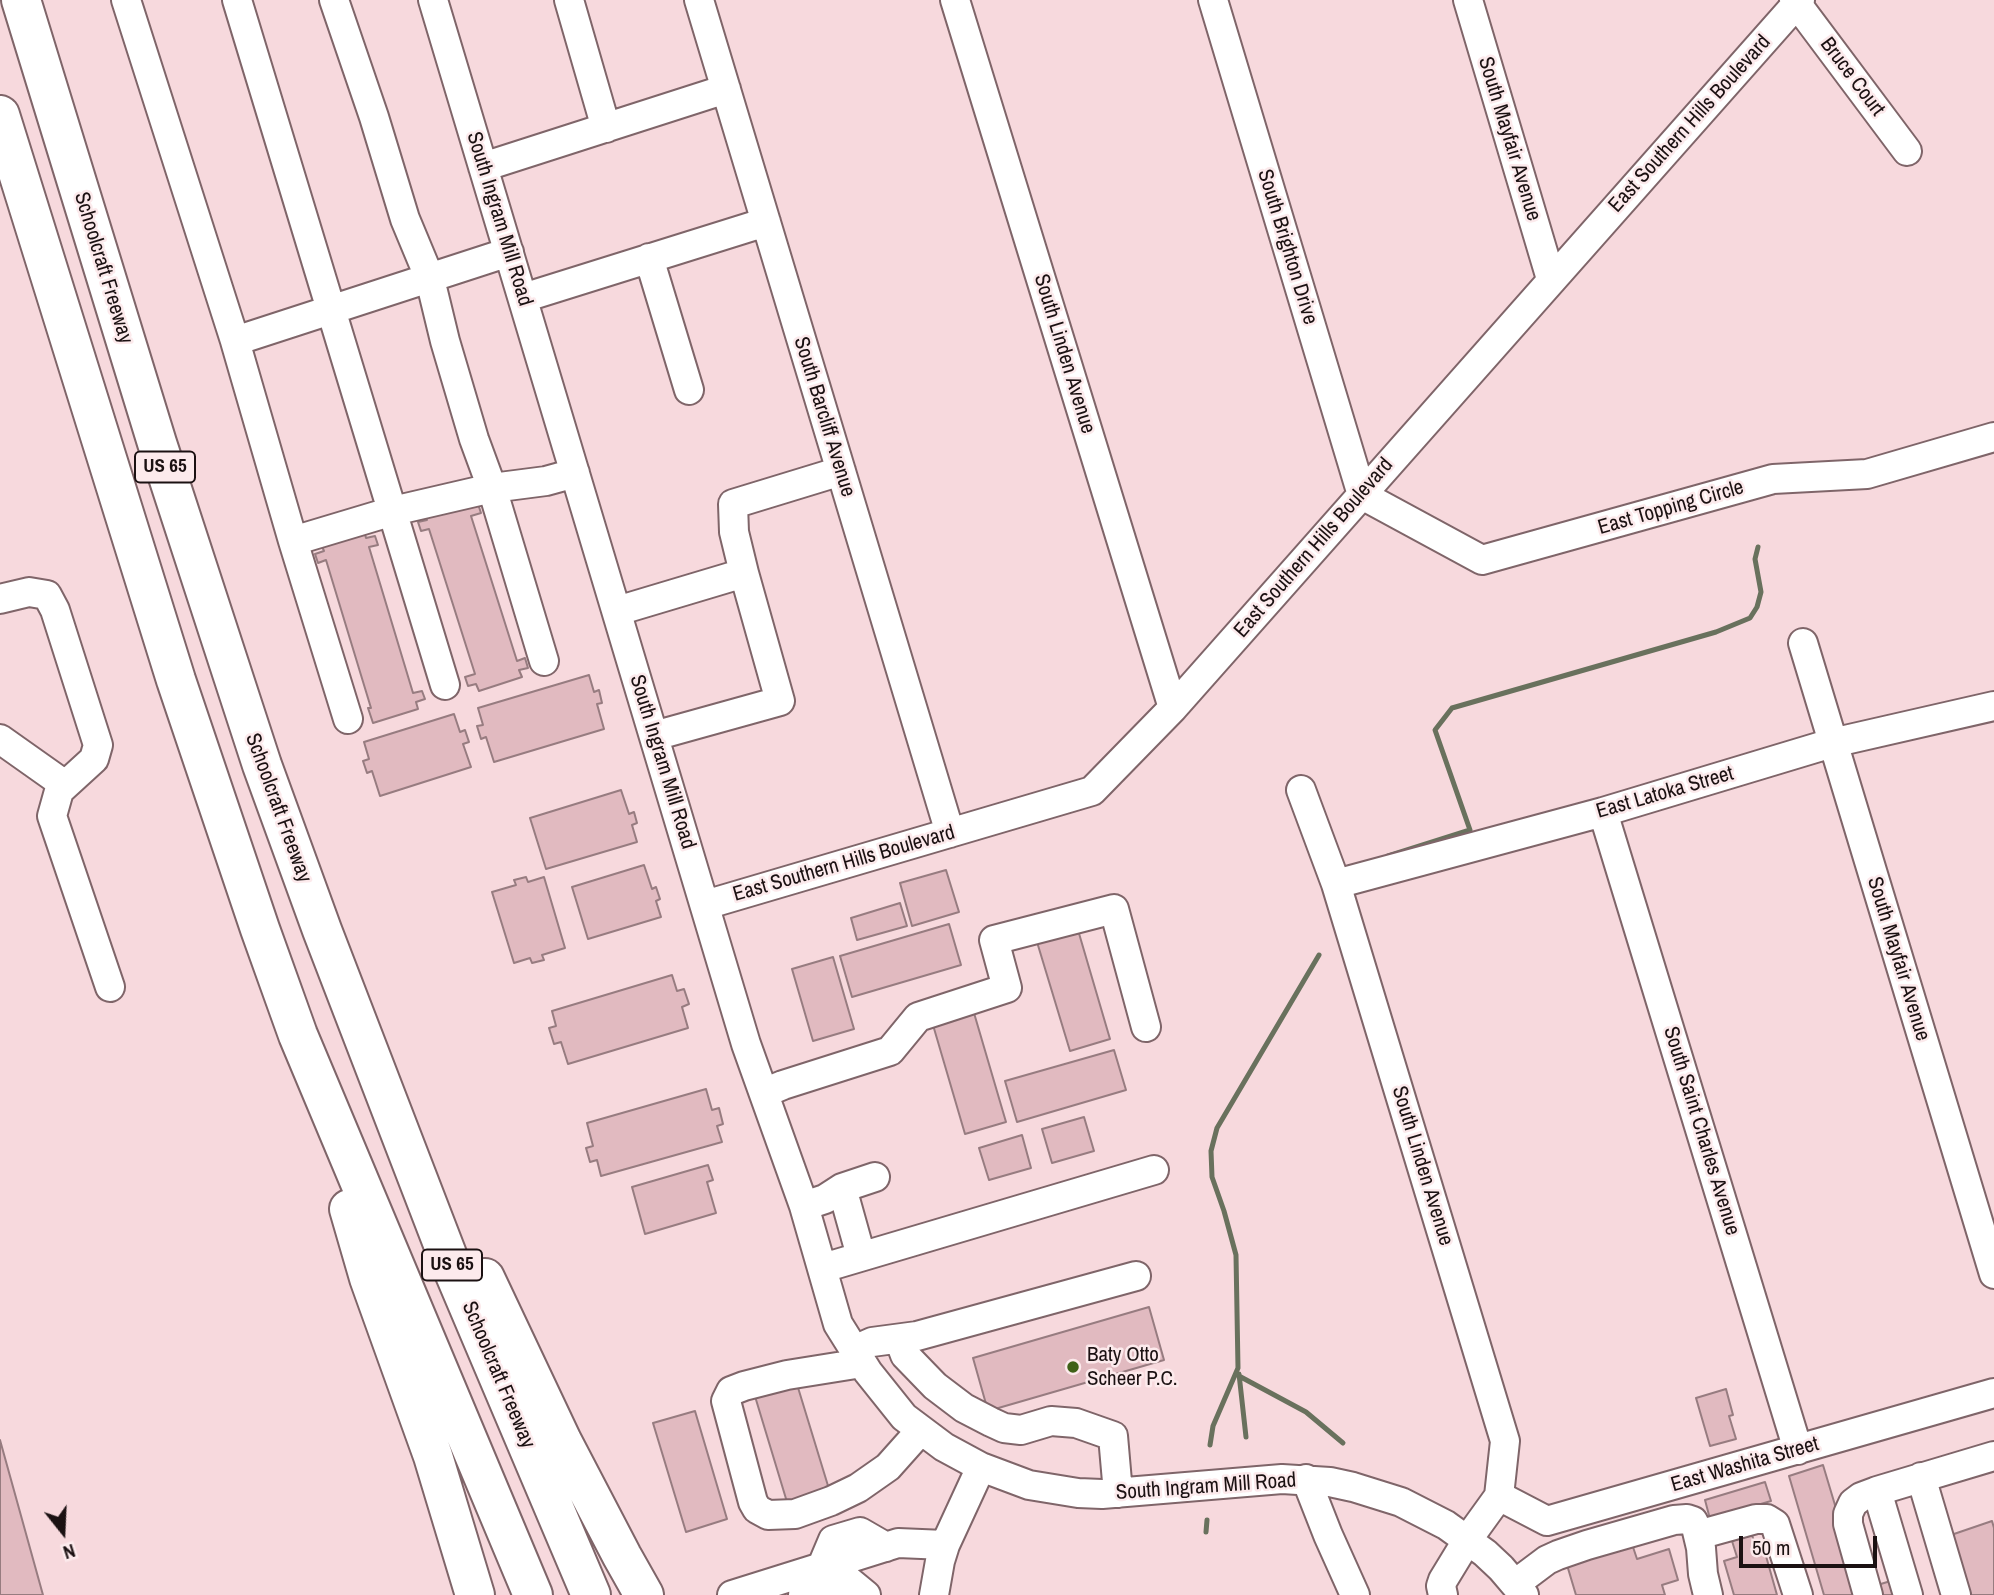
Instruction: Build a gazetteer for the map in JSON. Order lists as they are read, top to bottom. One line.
{"streets":{"highway":["Schoolcraft Freeway","US 65"],"street":["Bruce Court","East Southern Hills Boulevard","South Mayfair Avenue","South Ingram Mill Road","South Brighton Drive","South Linden Avenue","South Barcliff Avenue","East Topping Circle","East Latoka Street","South Saint Charles Avenue","East Washita Street"]},"crossings":[["Bruce Court","East Southern Hills Boulevard"],["East Southern Hills Boulevard","South Mayfair Avenue"],["East Southern Hills Boulevard","South Ingram Mill Road"],["East Southern Hills Boulevard","South Brighton Drive"],["East Southern Hills Boulevard","South Linden Avenue"],["East Southern Hills Boulevard","South Barcliff Avenue"],["East Southern Hills Boulevard","East Topping Circle"],["South Mayfair Avenue","East Latoka Street"],["South Ingram Mill Road","South Linden Avenue"],["South Brighton Drive","East Topping Circle"],["South Linden Avenue","East Latoka Street"],["South Linden Avenue","East Washita Street"],["East Latoka Street","South Saint Charles Avenue"],["South Saint Charles Avenue","East Washita Street"]],"places":["Baty Otto Scheer P.C."],"scale_bar":"50 m","north":"bottom"}
